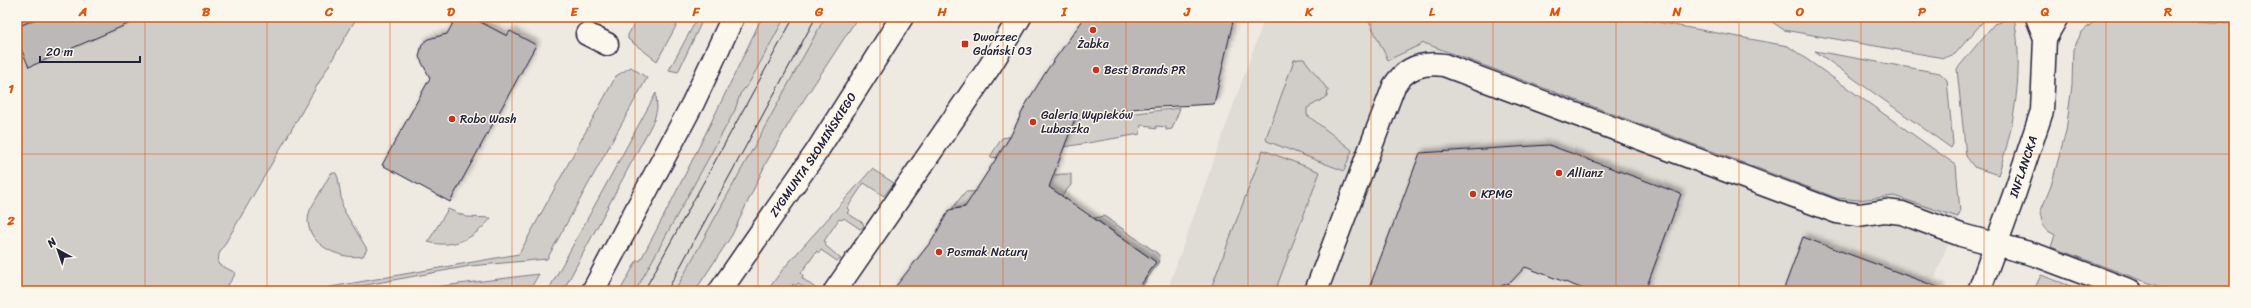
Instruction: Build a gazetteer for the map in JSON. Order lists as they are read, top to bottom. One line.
{"streets":{"main road":["ZYGMUNTA SŁOMIŃSKIEGO","INFLANCKA"]},"places":{"other":["Żabka","Best Brands PR","Robo Wash","Galeria Wypieków Lubaszka","Allianz","KPMG","Posmak Natury"],"transit":["Dworzec Gdański 03"]},"scale_bar":"20 m","north":"top left","grid":{"columns":["A","B","C","D","E","F","G","H","I","J","K","L","M","N","O","P","Q","R"],"rows":["1","2"]}}
